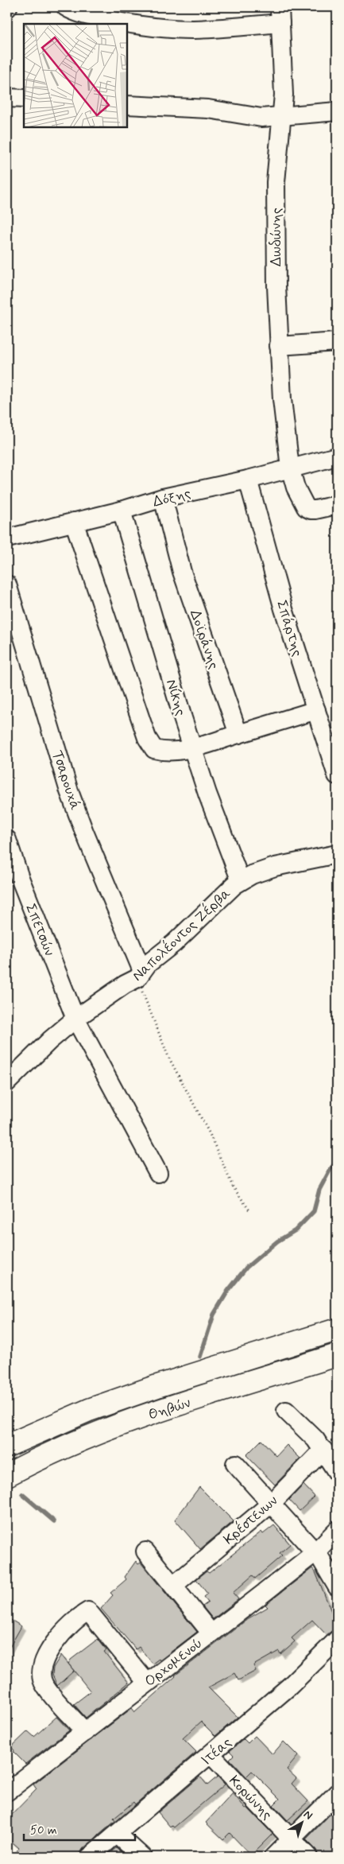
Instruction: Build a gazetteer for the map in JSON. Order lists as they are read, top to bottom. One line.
{"streets":{"main road":["Θηβών"],"street":["Δωδώνης","Δόξης","Σπάρτης","Δοϊράνης","Νίκης","Τσαρουχά","Σπετσών","Ναπολέοντος Ζέρβα","Κρέστενων","Ορχομενού","Ιτέας","Κορώνης"]},"crossings":[["Δωδώνης","Δόξης"],["Δόξης","Σπάρτης"],["Δόξης","Δοϊράνης"],["Δόξης","Νίκης"],["Νίκης","Ναπολέοντος Ζέρβα"],["Τσαρουχά","Ναπολέοντος Ζέρβα"],["Σπετσών","Ναπολέοντος Ζέρβα"],["Ιτέας","Κορώνης"]],"scale_bar":"50 m","north":"top right"}
